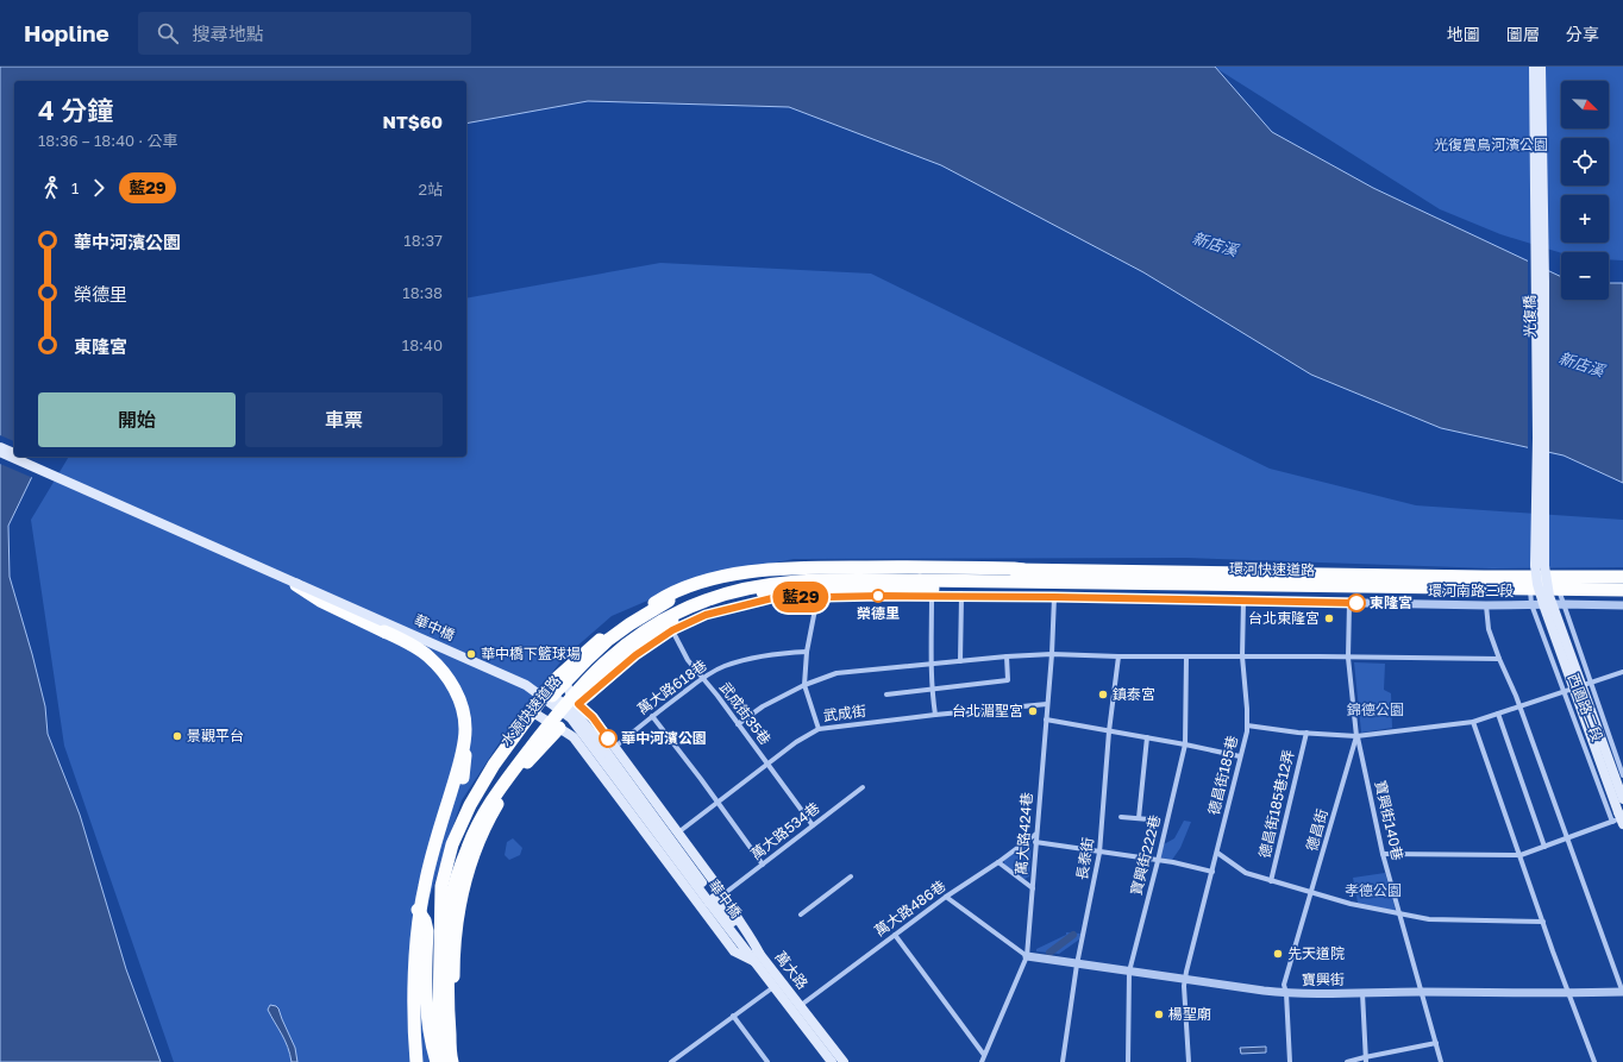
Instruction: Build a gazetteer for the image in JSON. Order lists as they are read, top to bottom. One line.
{"streets":{"highway":["環河快速道路","水源快速道路"],"main road":["光復橋","華中橋","萬大路"],"street":["環河南路三段","萬大路618巷","西園路二段","武成街35巷","武成街","德昌街185巷","德昌街185巷12弄","寶興街140巷","德昌街","萬大路534巷","萬大路424巷","寶興街222巷","長泰街","萬大路486巷","寶興街"]},"crossings":[["環河快速道路","西園路二段"],["環河快速道路","水源快速道路"],["環河南路三段","西園路二段"],["環河南路三段","武成街35巷"],["環河南路三段","德昌街185巷"],["環河南路三段","德昌街"],["環河南路三段","萬大路424巷"],["華中橋","萬大路"],["萬大路618巷","武成街35巷"],["武成街35巷","武成街"],["武成街35巷","萬大路534巷"],["武成街","萬大路424巷"],["德昌街185巷","寶興街"],["寶興街140巷","德昌街"],["寶興街140巷","寶興街"],["德昌街","寶興街"],["萬大路424巷","萬大路486巷"],["萬大路424巷","寶興街"],["寶興街222巷","寶興街"],["長泰街","寶興街"],["萬大路486巷","萬大路"]],"water":["新店溪"],"parks":["光復賞鳥河濱公園","錦德公園","孝德公園"],"places":["榮德里","東隆宮","台北東隆宮","華中橋下籃球場","鎮泰宮","台北湄聖宮","景觀平台","華中河濱公園","先天道院","楊聖廟"],"lines":["bus line 藍29"],"north":"bottom right","page":{"header":"Hopline","search":"搜尋地點","nav":["地圖","圖層","分享"],"on_map":"藍29","map_buttons":["+","−"],"heading":["4 分鐘","18:36 – 18:40 · 公車","NT$60"],"legs":["1","藍29","2站"],"list":[{"name":"華中河濱公園","value":"18:37"},{"name":"榮德里","value":"18:38"},{"name":"東隆宮","value":"18:40"}],"buttons":["開始","車票"]}}
